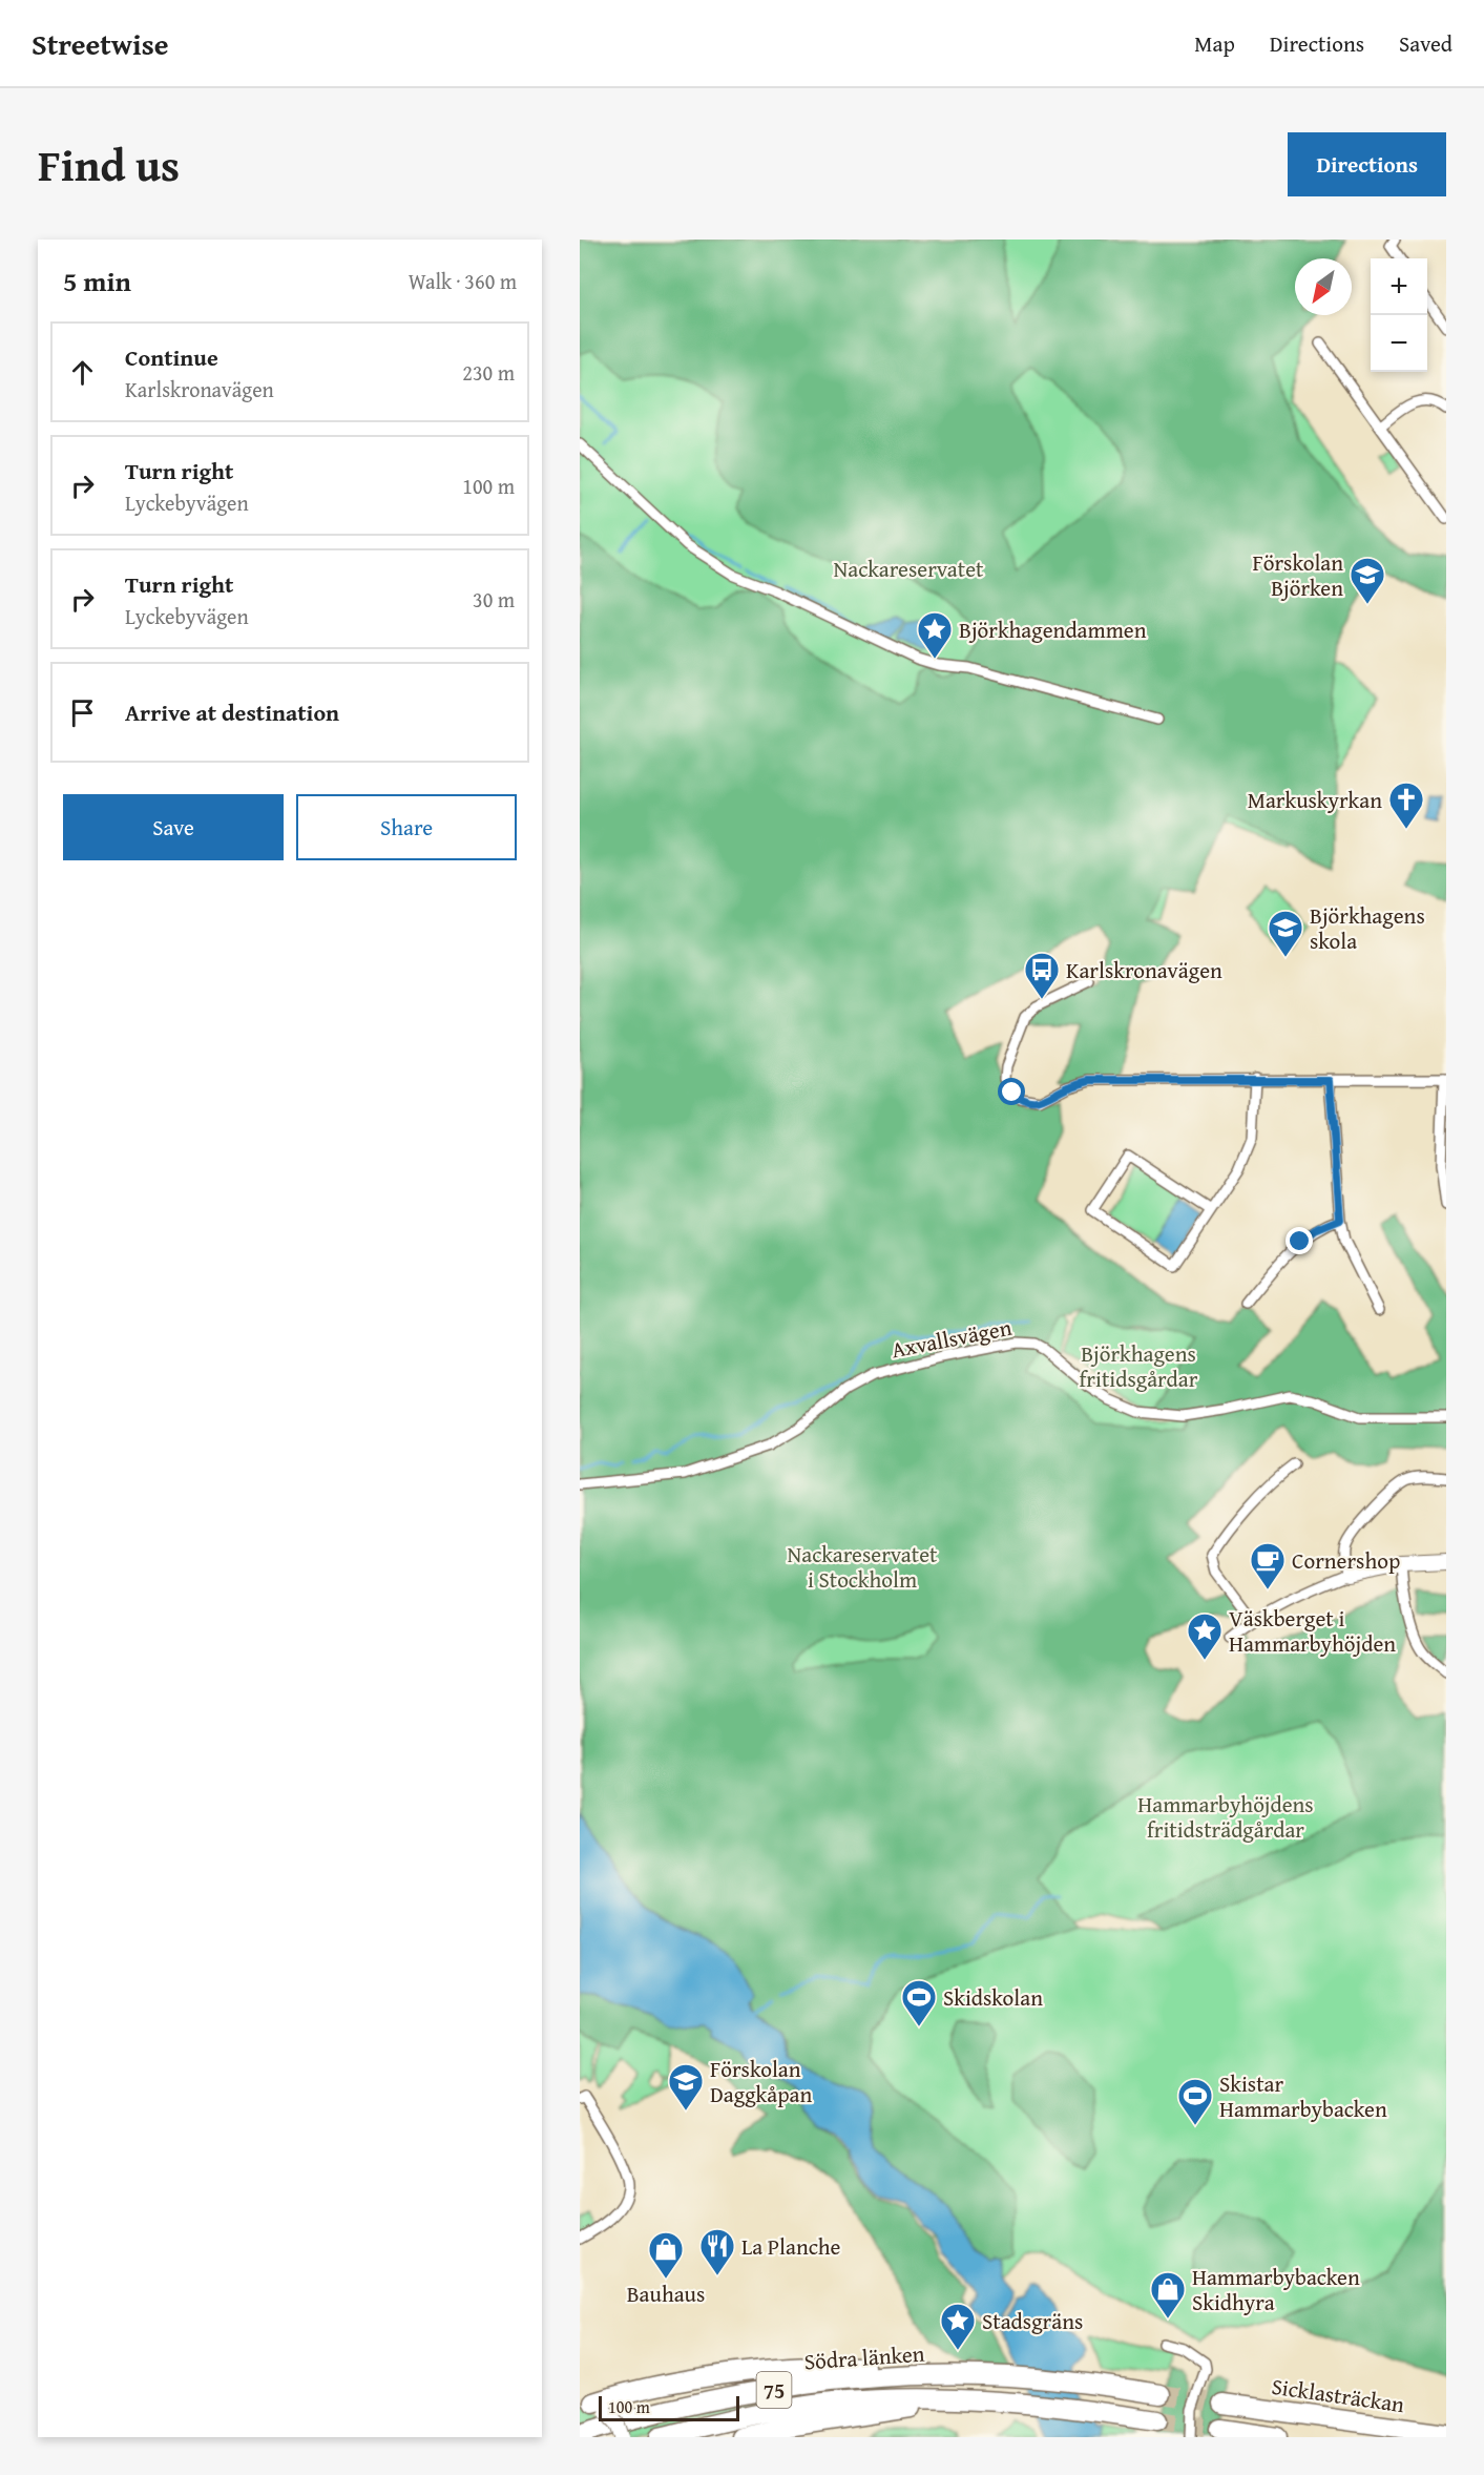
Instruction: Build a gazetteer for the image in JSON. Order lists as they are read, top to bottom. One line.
{"streets":{"highway":["Södra länken","75","Sicklasträckan"],"street":["Axvallsvägen"]},"crossings":[["Södra länken","75"]],"parks":["Nackareservatet","Björkhagens fritidsgårdar","Nackareservatet i Stockholm","Hammarbyhöjdens fritidsträdgårdar"],"places":{"school or university":["Förskolan Björken","Björkhagens skola","Förskolan Daggkåpan"],"place":["Björkhagendammen","Väskberget i Hammarbyhöjden","Stadsgräns"],"church":["Markuskyrkan"],"bus stop":["Karlskronavägen"],"cafe":["Cornershop"],"sports":["Skidskolan","Skistar Hammarbybacken"],"restaurant":["La Planche"],"shop":["Bauhaus","Hammarbybacken Skidhyra"]},"scale_bar":"100 m","north":"bottom left","page":{"header":"Streetwise","nav":["Map","Directions","Saved"],"title":"Find us","buttons":["Directions",["Save","Share"]],"heading":["5 min","Walk · 360 m"],"map_buttons":["+","−"],"list":[["Continue","Karlskronavägen","230 m"],["Turn right","Lyckebyvägen","100 m"],["Turn right","Lyckebyvägen","30 m"],"Arrive at destination"],"scale":"100 m"}}
